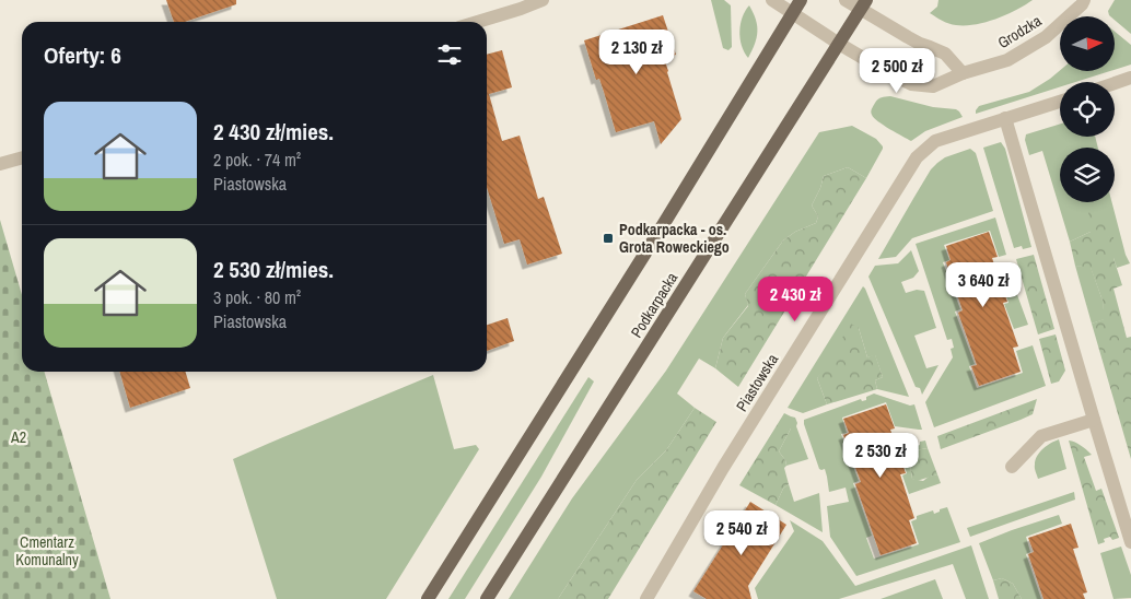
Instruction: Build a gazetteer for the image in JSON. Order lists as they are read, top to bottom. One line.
{"streets":{"main road":["Podkarpacka"],"street":["Grodzka","Piastowska"]},"crossings":[["Grodzka","Podkarpacka"]],"parks":["A2","Cmentarz Komunalny"],"places":{"transit":["Podkarpacka - os. Grota Roweckiego"]},"north":"right","page":{"heading":"Oferty: 6","price":["2 130 zł","2 500 zł","3 640 zł","2 430 zł","2 530 zł","2 540 zł"],"list":[{"name":"2 430 zł/mies.","note":"2 pok. · 74 m² · Piastowska"},{"name":"2 530 zł/mies.","note":"3 pok. · 80 m² · Piastowska"}]}}
